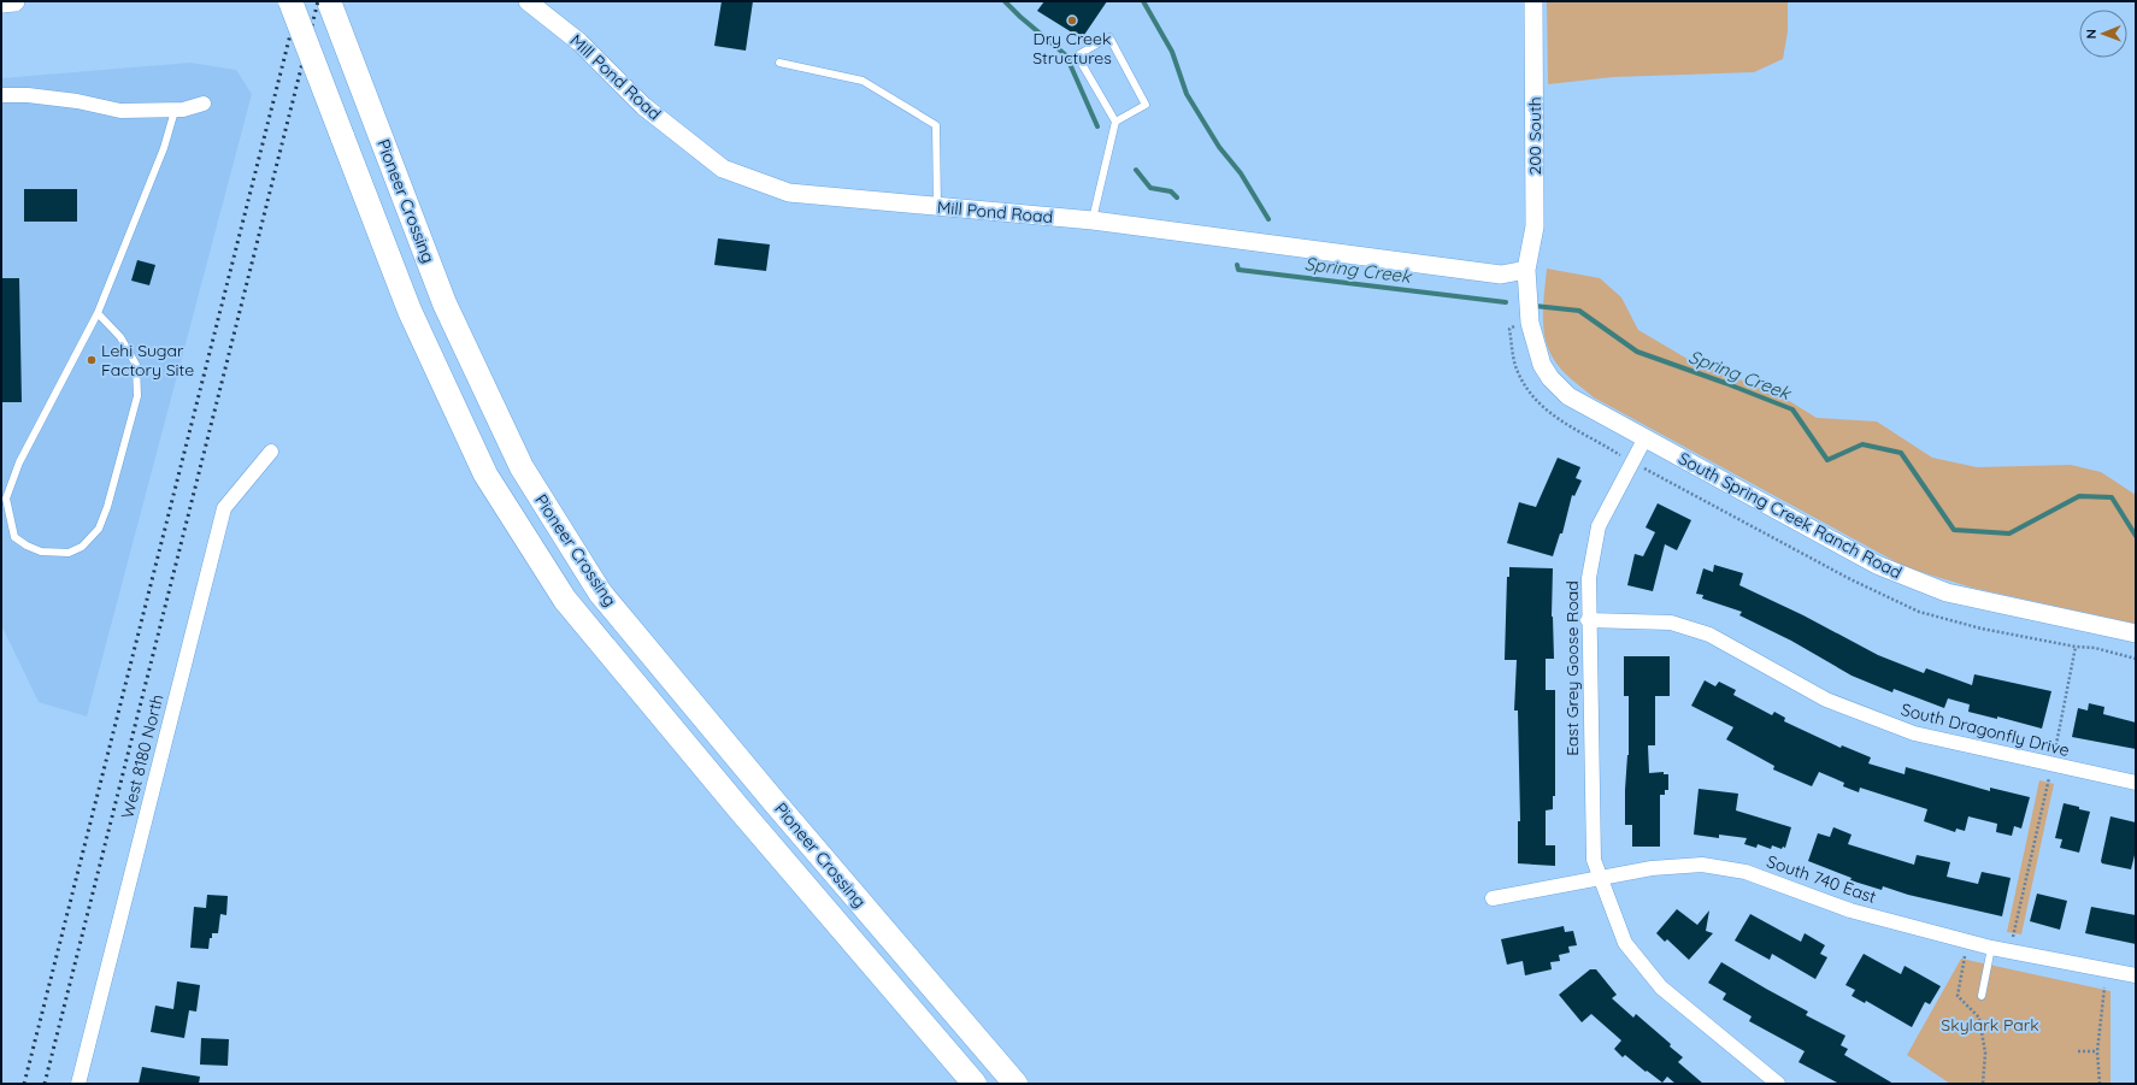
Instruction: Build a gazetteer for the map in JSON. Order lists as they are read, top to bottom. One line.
{"streets":{"highway":["Pioneer Crossing"],"street":["Mill Pond Road","200 South","South Spring Creek Ranch Road","East Grey Goose Road","South Dragonfly Drive","West 8180 North","South 740 East"]},"crossings":[["Mill Pond Road","200 South"],["200 South","South Spring Creek Ranch Road"],["South Spring Creek Ranch Road","East Grey Goose Road"],["East Grey Goose Road","South Dragonfly Drive"],["East Grey Goose Road","South 740 East"]],"water":["Spring Creek"],"parks":["Skylark Park"],"places":["Dry Creek Structures","Lehi Sugar Factory Site"],"north":"left"}
